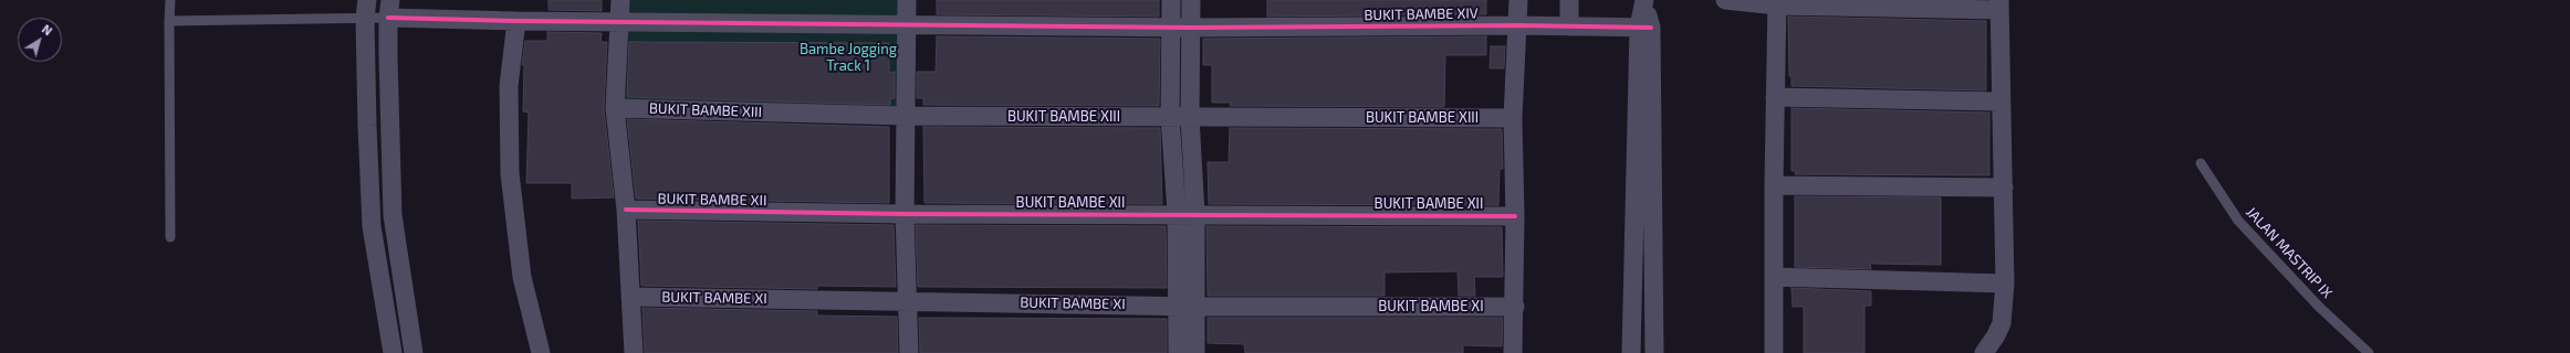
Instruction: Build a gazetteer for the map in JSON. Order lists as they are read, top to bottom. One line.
{"streets":{"street":["BUKIT BAMBE XIV","BUKIT BAMBE XIII","BUKIT BAMBE XII","BUKIT BAMBE XI"],"lane":["JALAN MASTRIP IX"]},"parks":["Bambe Jogging Track 1"],"north":"top right"}
